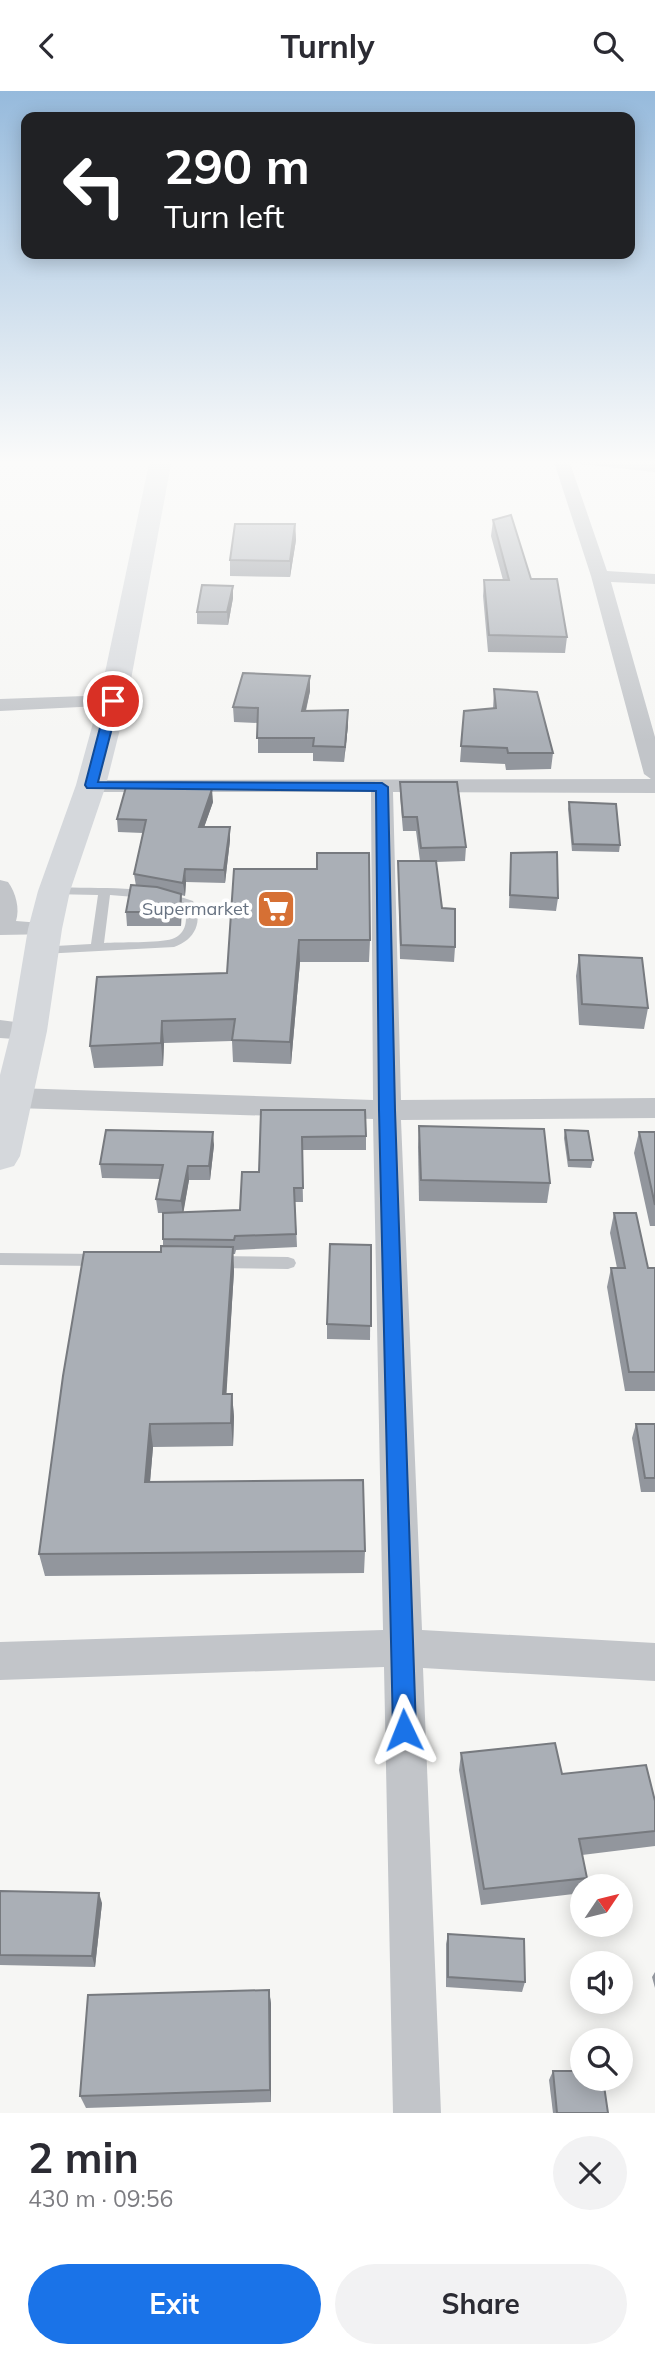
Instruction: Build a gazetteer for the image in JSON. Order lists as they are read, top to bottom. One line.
{"places":{"supermarket":["Supermarket"]},"north":"top right","page":{"header":"Turnly","turn":["290 m","Turn left"],"heading":["2 min","430 m · 09:56"],"buttons":["Exit","Share"]}}
